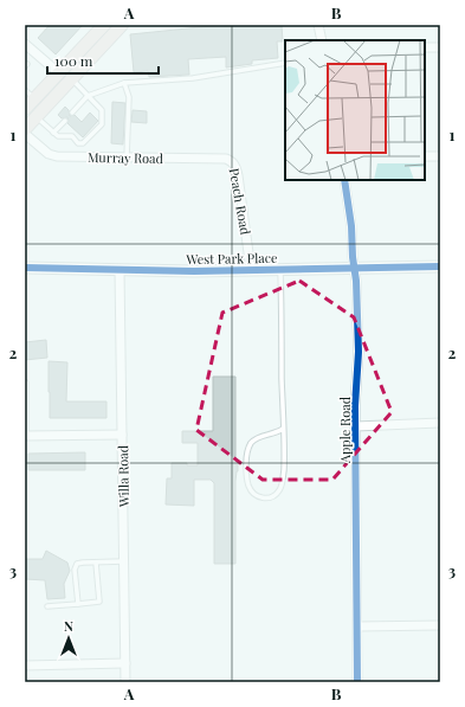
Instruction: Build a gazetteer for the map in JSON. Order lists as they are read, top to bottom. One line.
{"streets":{"street":["Murray Road","Peach Road","West Park Place","Apple Road","Willa Road"]},"crossings":[["Murray Road","Peach Road"],["Peach Road","West Park Place"],["West Park Place","Apple Road"],["West Park Place","Willa Road"]],"scale_bar":"100 m","north":"top","grid":{"columns":["A","B"],"rows":["1","2","3"]}}
